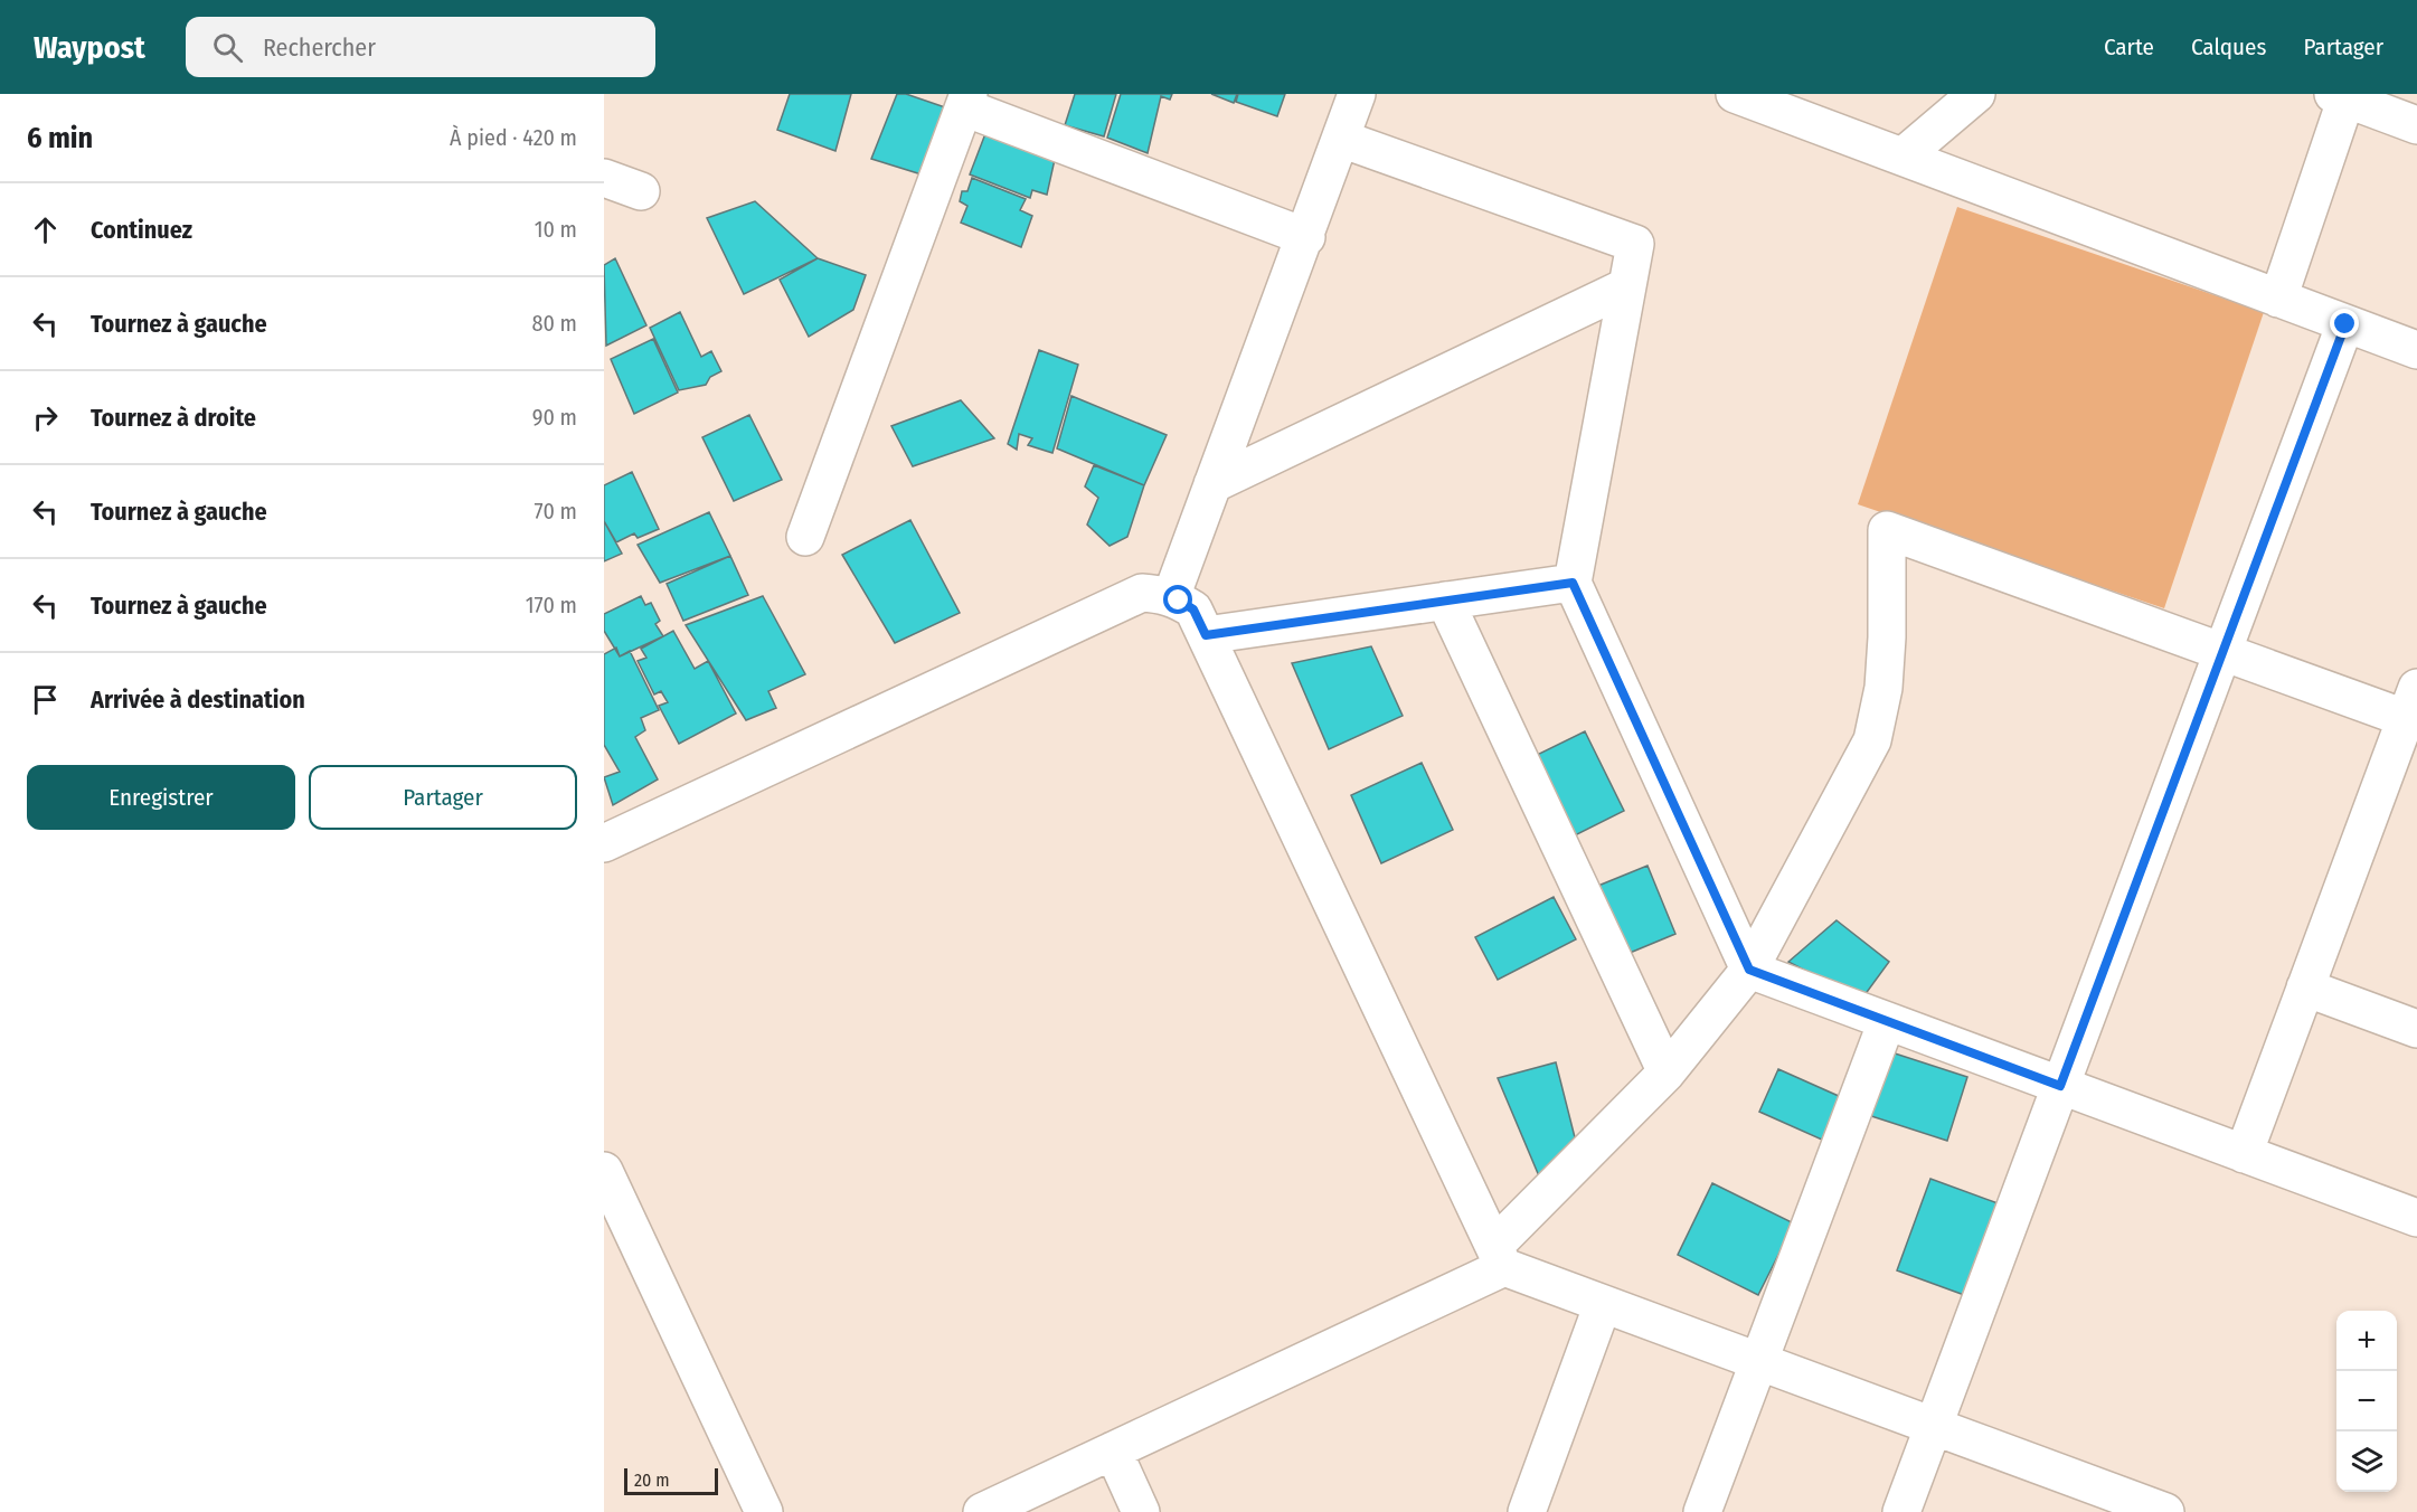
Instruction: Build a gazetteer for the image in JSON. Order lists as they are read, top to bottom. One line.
{"scale_bar":"20 m","page":{"header":"Waypost","search":"Rechercher","nav":["Carte","Calques","Partager"],"heading":["6 min","À pied · 420 m"],"list":[["Continuez","10 m"],["Tournez à gauche","80 m"],["Tournez à droite","90 m"],["Tournez à gauche","70 m"],["Tournez à gauche","170 m"],"Arrivée à destination"],"buttons":["Enregistrer","Partager"],"map_buttons":["+","−"],"scale":"20 m"}}
